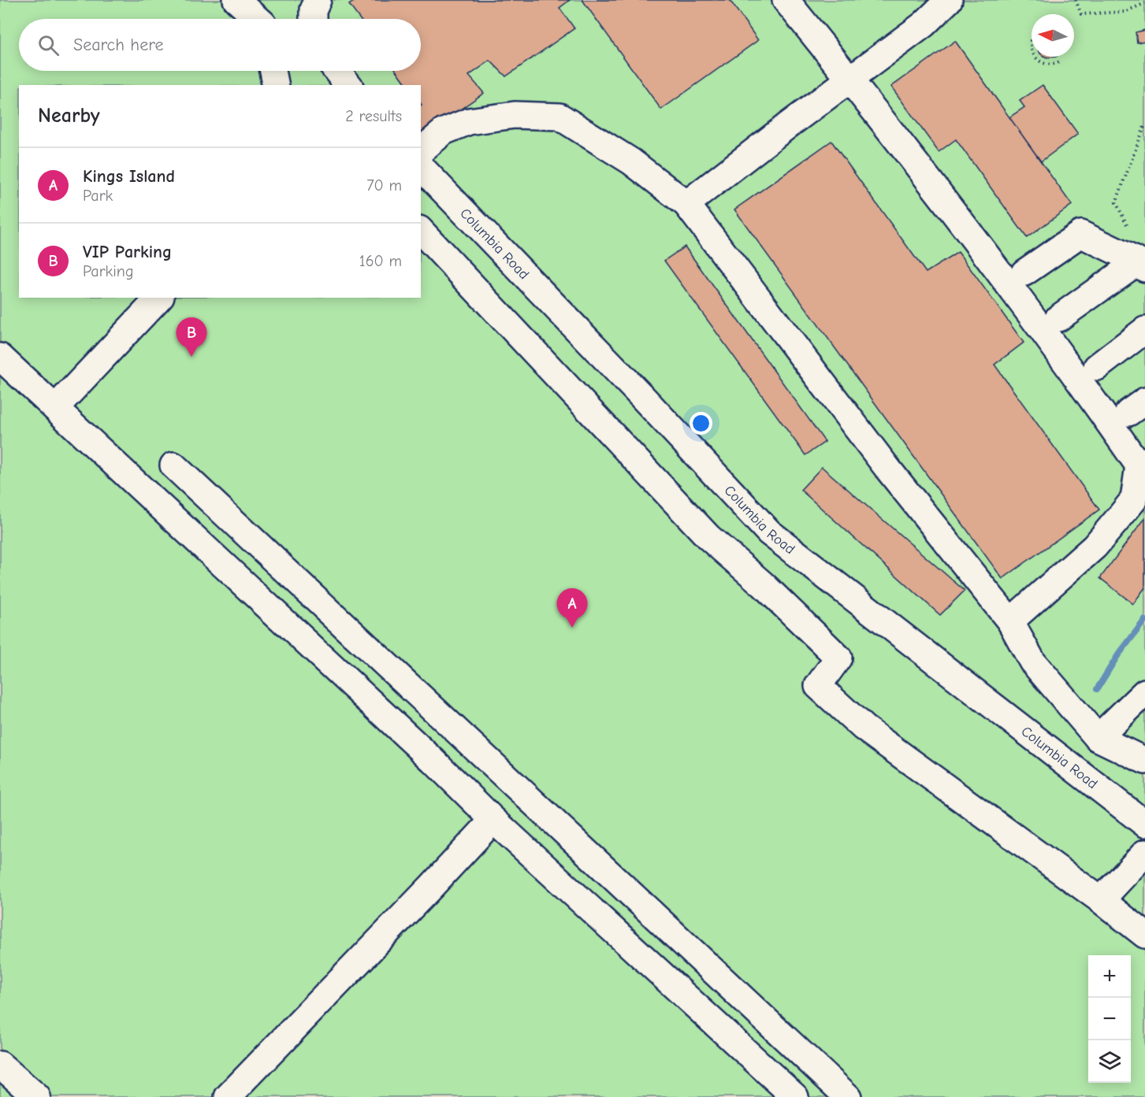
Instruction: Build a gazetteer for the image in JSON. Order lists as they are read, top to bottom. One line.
{"streets":{"lane":["Columbia Road"]},"north":"left","page":{"search":"Search here","heading":["Nearby","2 results"],"list":[{"mark":"A","name":"Kings Island","note":"Park","value":"70 m"},{"mark":"B","name":"VIP Parking","note":"Parking","value":"160 m"}],"pins":["B","A"],"map_buttons":["+","−"]}}
